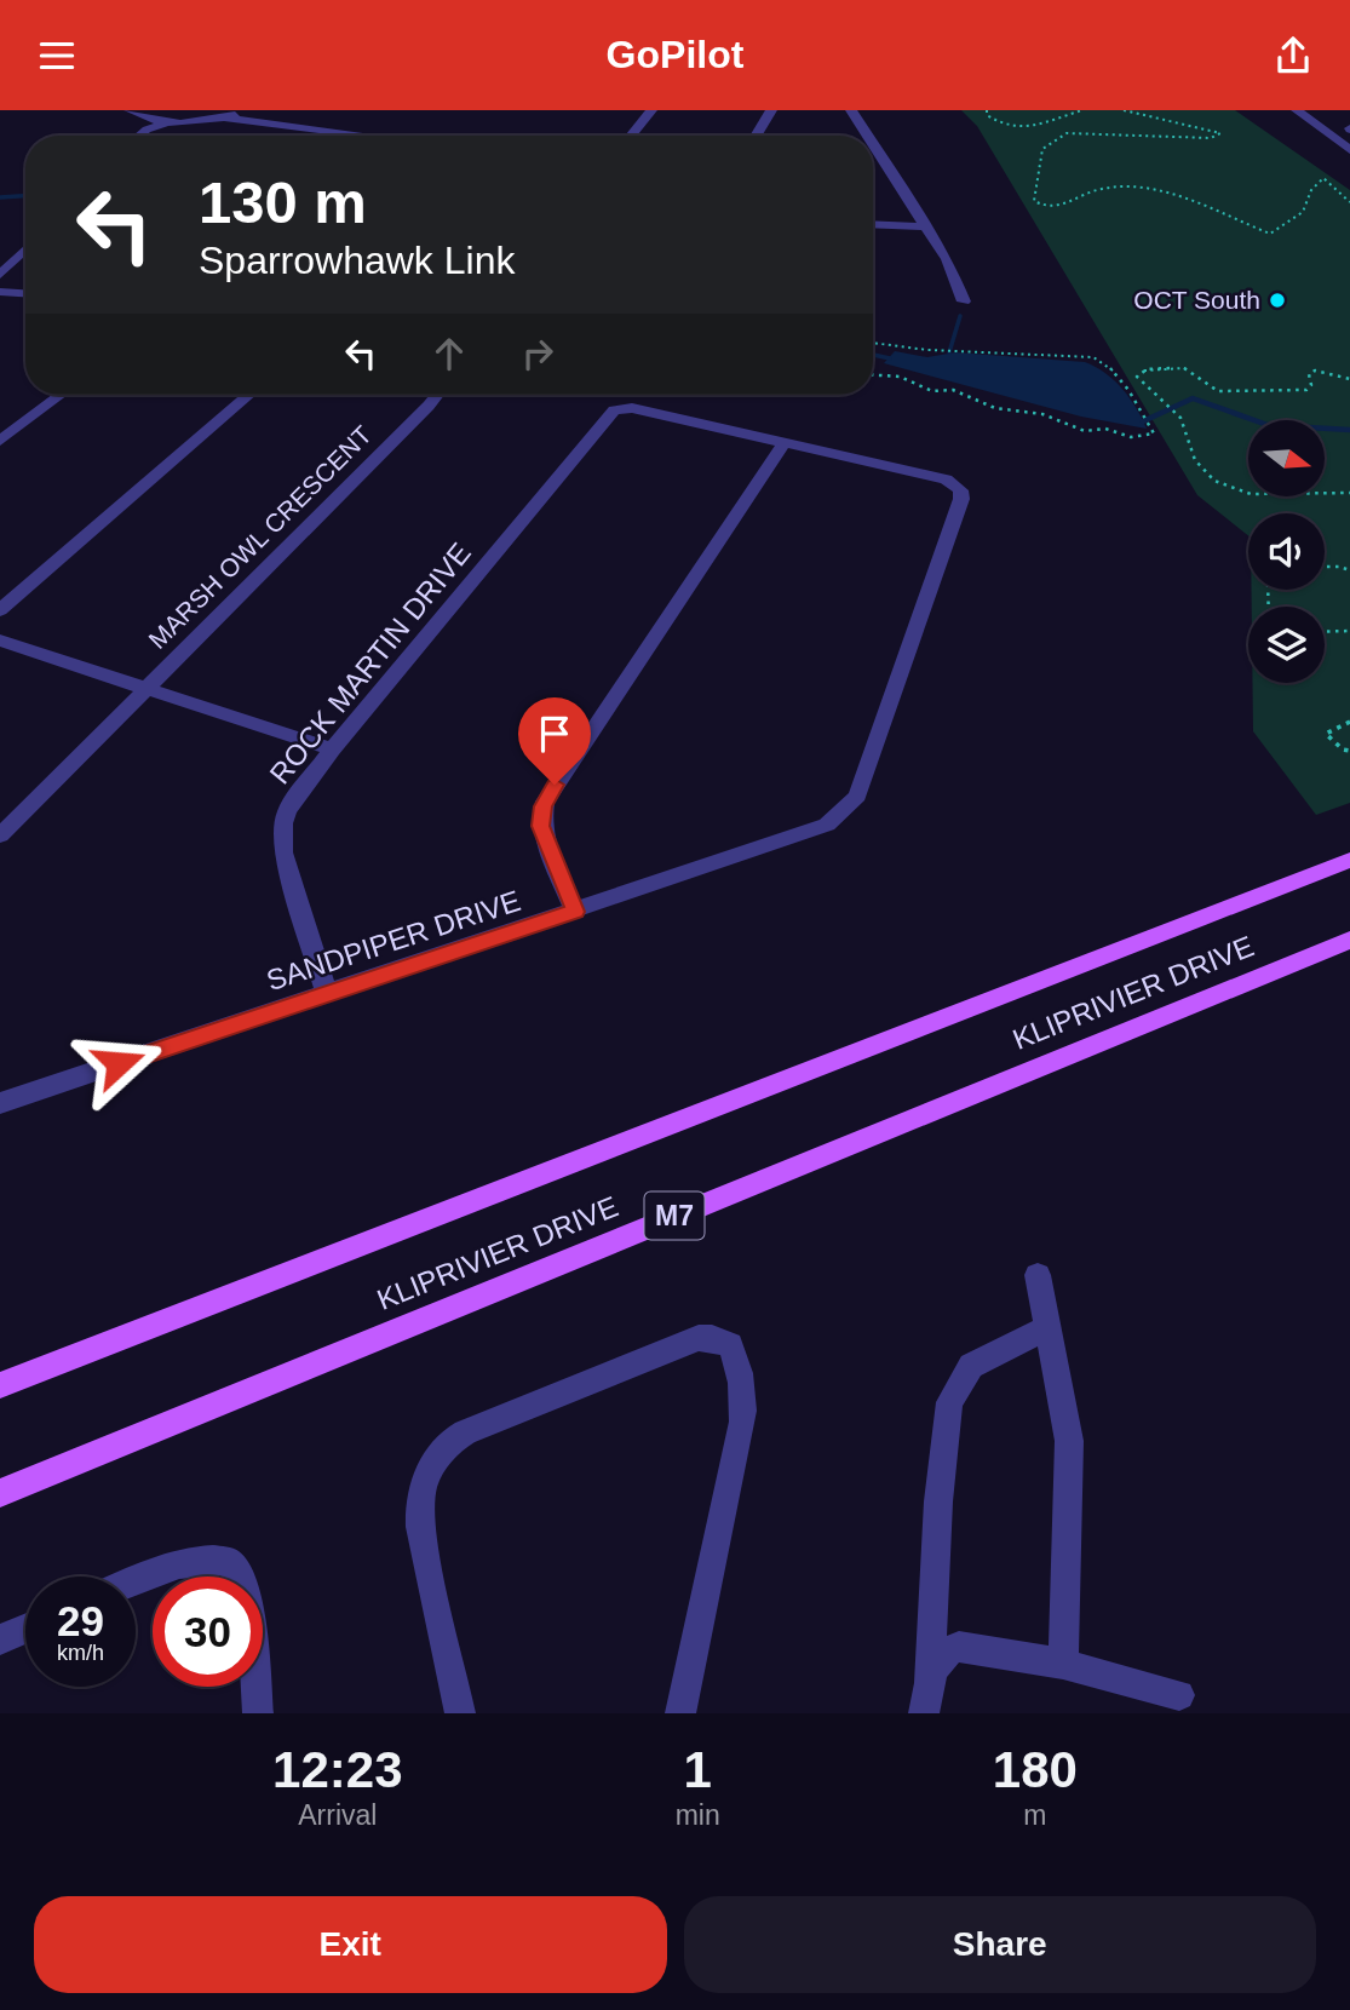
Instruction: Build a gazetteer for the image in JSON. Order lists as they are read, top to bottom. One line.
{"streets":{"main road":["KLIPRIVIER DRIVE","M7"],"street":["MARSH OWL CRESCENT","ROCK MARTIN DRIVE","SANDPIPER DRIVE"]},"crossings":[["ROCK MARTIN DRIVE","SANDPIPER DRIVE"]],"places":["OCT South"],"north":"right","page":{"header":"GoPilot","turn":["130 m","Sparrowhawk Link"],"speed":"29 km/h","limit":"30","eta":["12:23","Arrival","1","min","180","m"],"buttons":["Exit","Share"]}}
